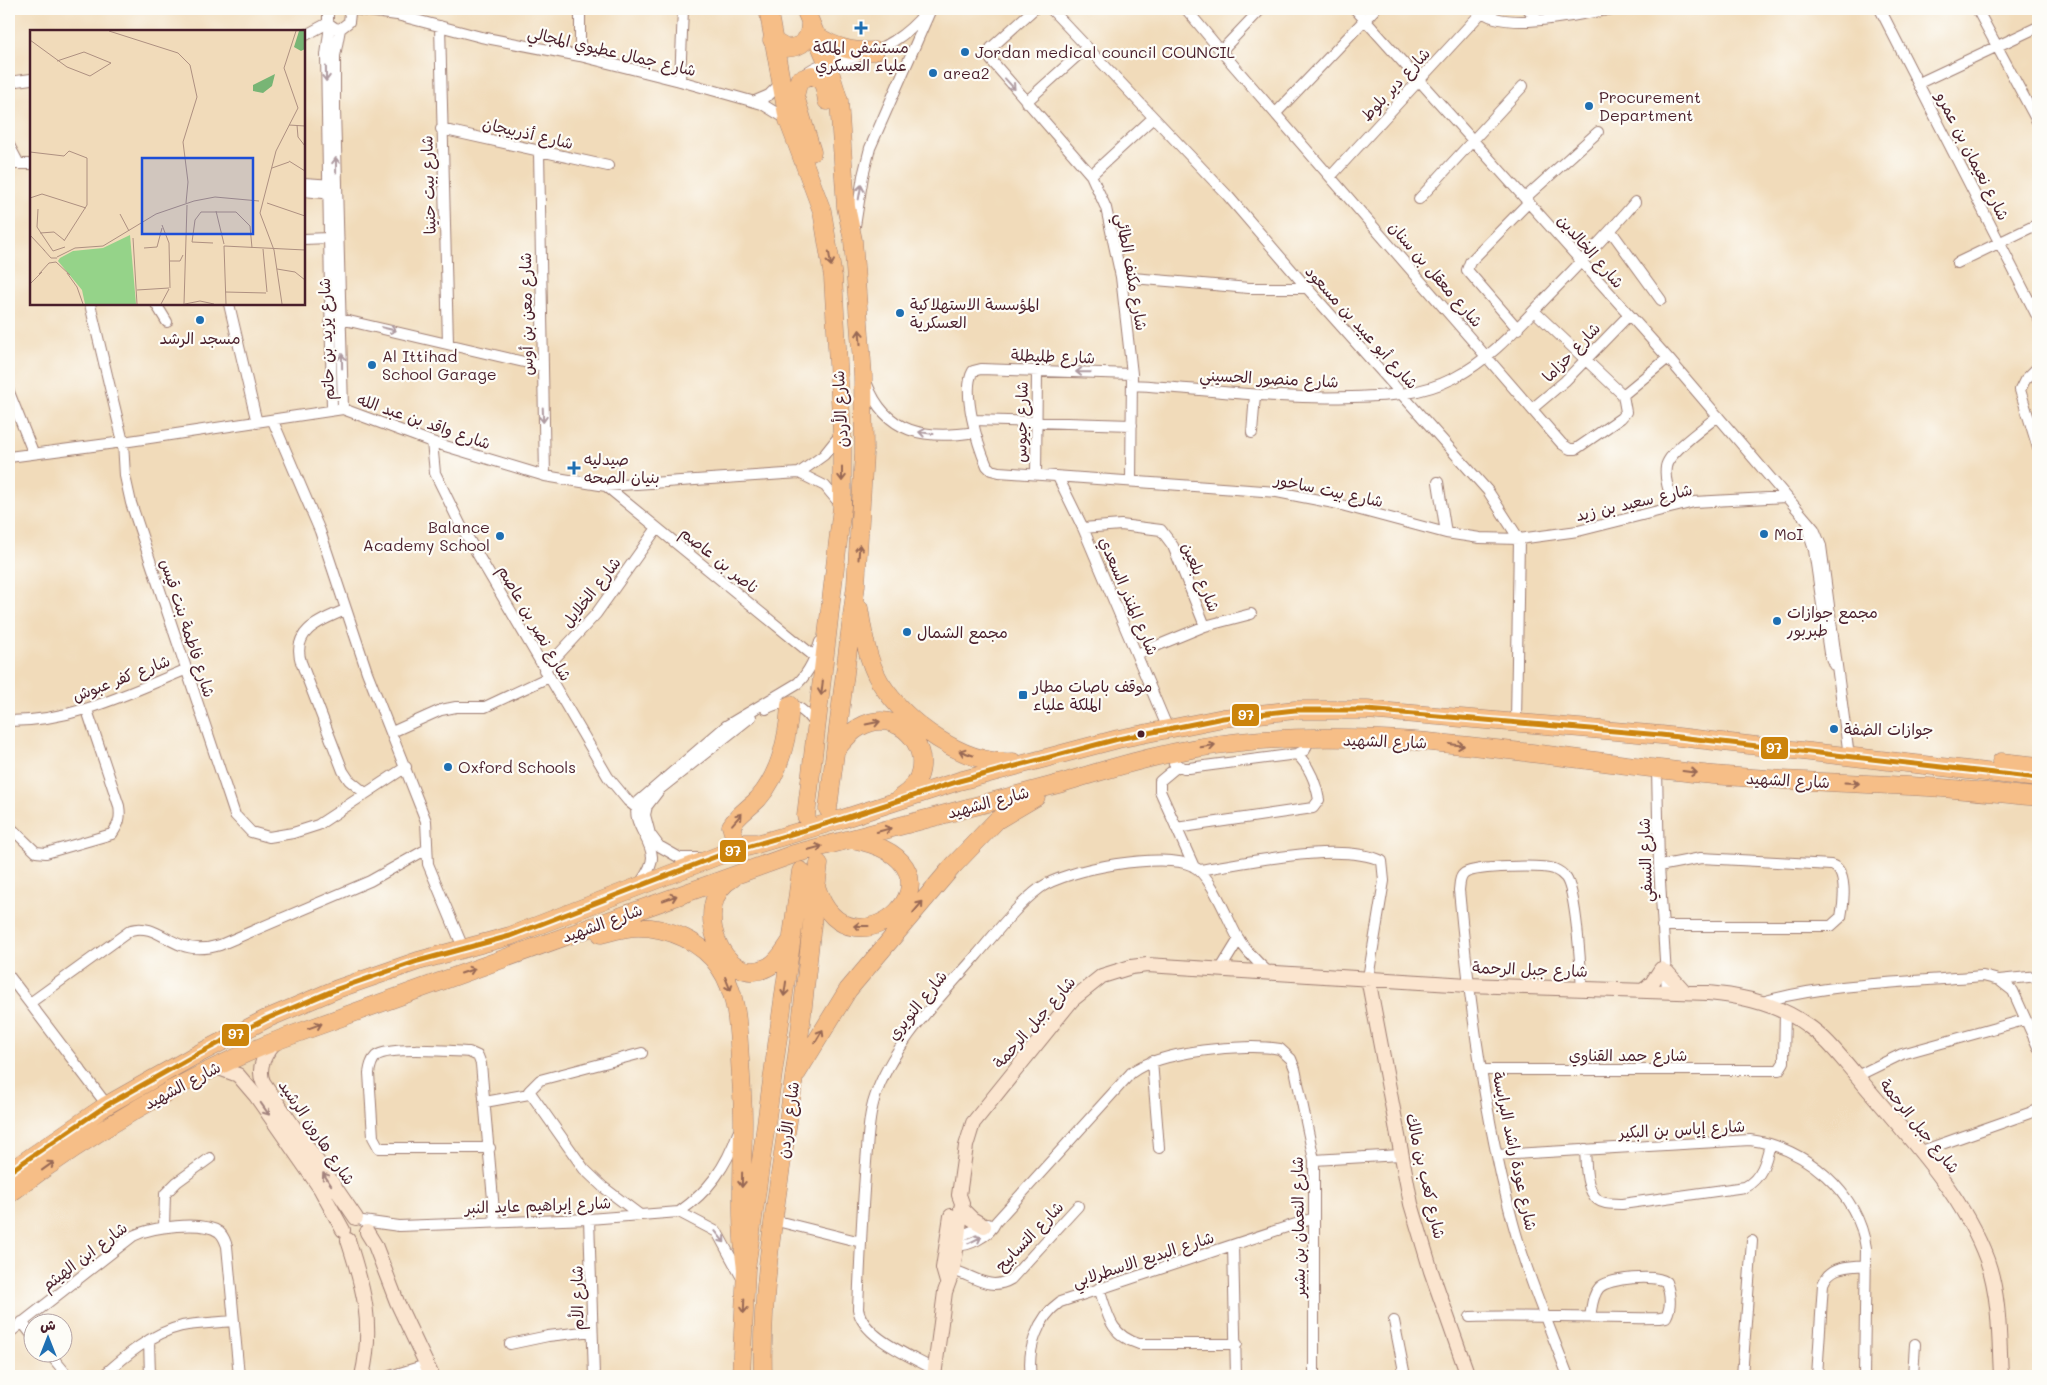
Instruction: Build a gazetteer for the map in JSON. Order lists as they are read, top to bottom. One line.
{"streets":{"highway":["شارع الأردن","شارع الشهيد"],"street":["شارع جمال عطيوي المجالي","شارع دير بلوط","شارع أذربيجان","شارع نعيمان بن عمرو","شارع بيت حنينا","شارع الخالدين","شارع مكنف الطائي","شارع معقل بن سنان","شارع معن بن أوس","شارع أبو عبيد بن مسعود","شارع يزيد بن حاتم","شارع حزاما","شارع طليطلة","شارع منصور الحسيني","شارع واقد بن عبد الله","شارع جيوس","شارع بيت ساحور","شارع سعيد بن زيد","ناصر بن عاصم","شارع بلعين","شارع الخلايل","شارع المنذر السعدي","شارع نصر بن عاصم","شارع فاطمة بنت قيس","شارع كفر عبوش","شارع النسفي","شارع جبل الرحمة","شارع النويري","شارع حمد القناوي","شارع إياس بن البكير","شارع هارون الرشيد","شارع عودة راشد البرايسة","شارع كعب بن مالك","شارع إبراهيم عايد النبر","شارع النعمان بن بشير","شارع التسابيح","شارع ابن الهيثم","شارع البديع الاسطرلابي","شارع الأم"]},"crossings":[["شارع جمال عطيوي المجالي","شارع بيت حنينا"],["شارع جمال عطيوي المجالي","شارع الأردن"],["شارع دير بلوط","شارع الخالدين"],["شارع دير بلوط","شارع معقل بن سنان"],["شارع أذربيجان","شارع بيت حنينا"],["شارع أذربيجان","شارع معن بن أوس"],["شارع الخالدين","شارع حزاما"],["شارع الخالدين","شارع منصور الحسيني"],["شارع الخالدين","شارع سعيد بن زيد"],["شارع الخالدين","شارع الشهيد"],["شارع مكنف الطائي","شارع طليطلة"],["شارع مكنف الطائي","شارع منصور الحسيني"],["شارع مكنف الطائي","شارع بيت ساحور"],["شارع معقل بن سنان","شارع حزاما"],["شارع معقل بن سنان","شارع منصور الحسيني"],["شارع معن بن أوس","شارع واقد بن عبد الله"],["شارع أبو عبيد بن مسعود","شارع منصور الحسيني"],["شارع أبو عبيد بن مسعود","شارع بيت ساحور"],["شارع أبو عبيد بن مسعود","شارع سعيد بن زيد"],["شارع يزيد بن حاتم","شارع واقد بن عبد الله"],["شارع طليطلة","شارع جيوس"],["شارع واقد بن عبد الله","ناصر بن عاصم"],["شارع واقد بن عبد الله","شارع نصر بن عاصم"],["شارع واقد بن عبد الله","شارع فاطمة بنت قيس"],["شارع جيوس","شارع بيت ساحور"],["شارع بيت ساحور","شارع سعيد بن زيد"],["شارع بيت ساحور","شارع المنذر السعدي"],["ناصر بن عاصم","شارع الخلايل"],["شارع بلعين","شارع المنذر السعدي"],["شارع الخلايل","شارع نصر بن عاصم"],["شارع المنذر السعدي","شارع الشهيد"],["شارع نصر بن عاصم","شارع الشهيد"],["شارع فاطمة بنت قيس","شارع كفر عبوش"],["شارع الشهيد","شارع النسفي"],["شارع الشهيد","شارع هارون الرشيد"],["شارع النسفي","شارع جبل الرحمة"],["شارع جبل الرحمة","شارع النويري"],["شارع جبل الرحمة","شارع حمد القناوي"],["شارع جبل الرحمة","شارع عودة راشد البرايسة"],["شارع جبل الرحمة","شارع كعب بن مالك"],["شارع جبل الرحمة","شارع النعمان بن بشير"],["شارع جبل الرحمة","شارع التسابيح"],["شارع حمد القناوي","شارع عودة راشد البرايسة"],["شارع إياس بن البكير","شارع عودة راشد البرايسة"],["شارع هارون الرشيد","شارع إبراهيم عايد النبر"],["شارع إبراهيم عايد النبر","شارع الأم"],["شارع النعمان بن بشير","شارع البديع الاسطرلابي"]],"places":{"health":["مستشفى الملكة علياء العسكري","صيدليه بنيان الصحه"],"other":["Jordan medical council COUNCIL","area2","Procurement Department","المؤسسة الاستهلاكية العسكرية","مسجد الرشد","Al Ittihad School Garage","MoI","Balance Academy School","مجمع جوازات طبربور","مجمع الشمال","جوازات الضفة","Oxford Schools"],"transit":["موقف باصات مطار الملكة علياء"]},"lines":["transit line 97"],"north":"top"}
